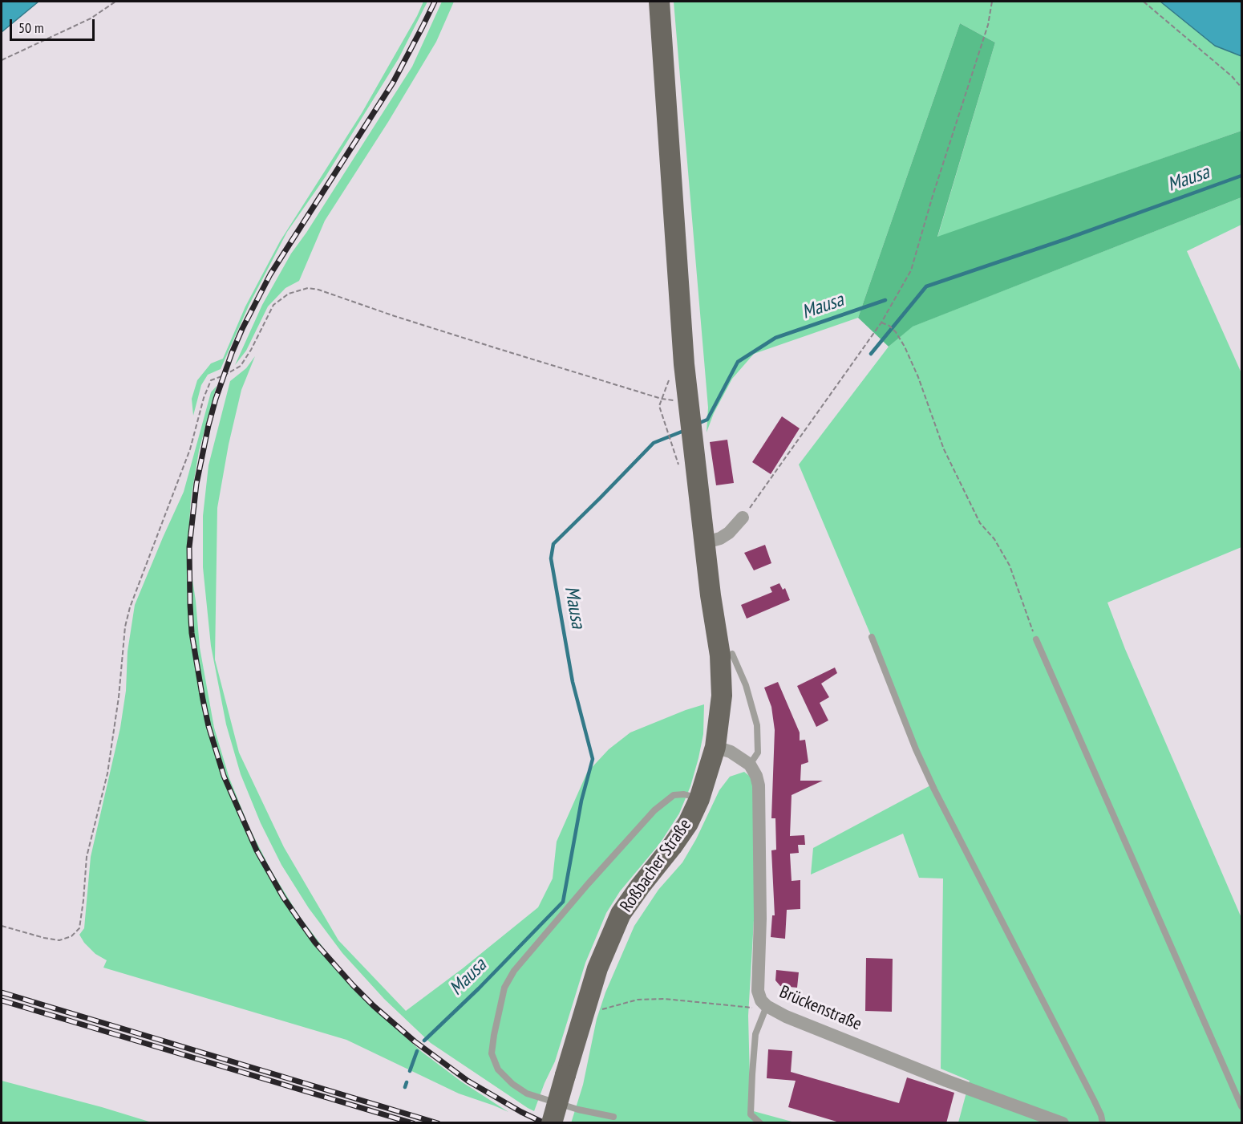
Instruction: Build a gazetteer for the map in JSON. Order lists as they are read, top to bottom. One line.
{"streets":{"main road":["Roßbacher Straße"],"street":["Brückenstraße"]},"water":["Mausa"],"scale_bar":"50 m"}
